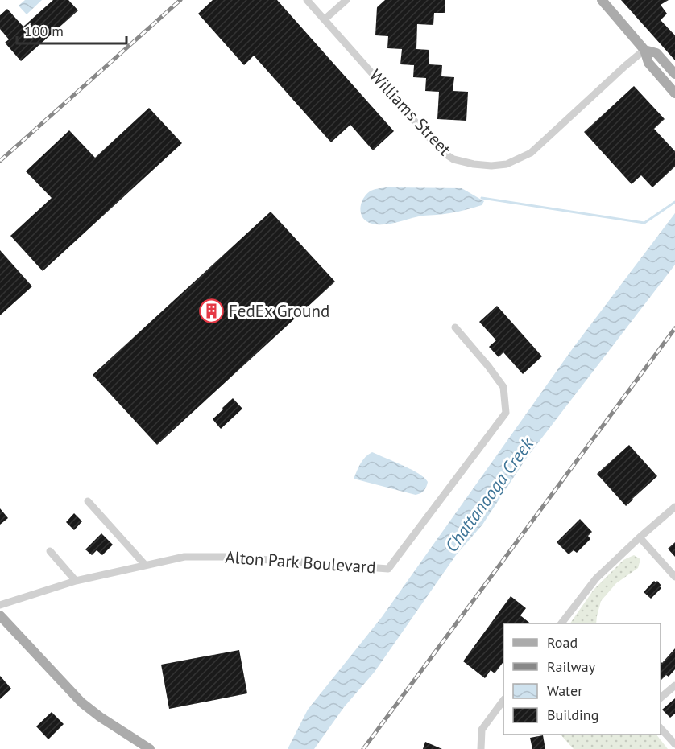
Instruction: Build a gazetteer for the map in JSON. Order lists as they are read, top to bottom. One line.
{"streets":{"street":["Williams Street","Alton Park Boulevard"]},"water":["Chattanooga Creek"],"places":{"building":["FedEx Ground"]},"legend":["Road","Railway","Water","Building"],"scale_bar":"100 m"}
